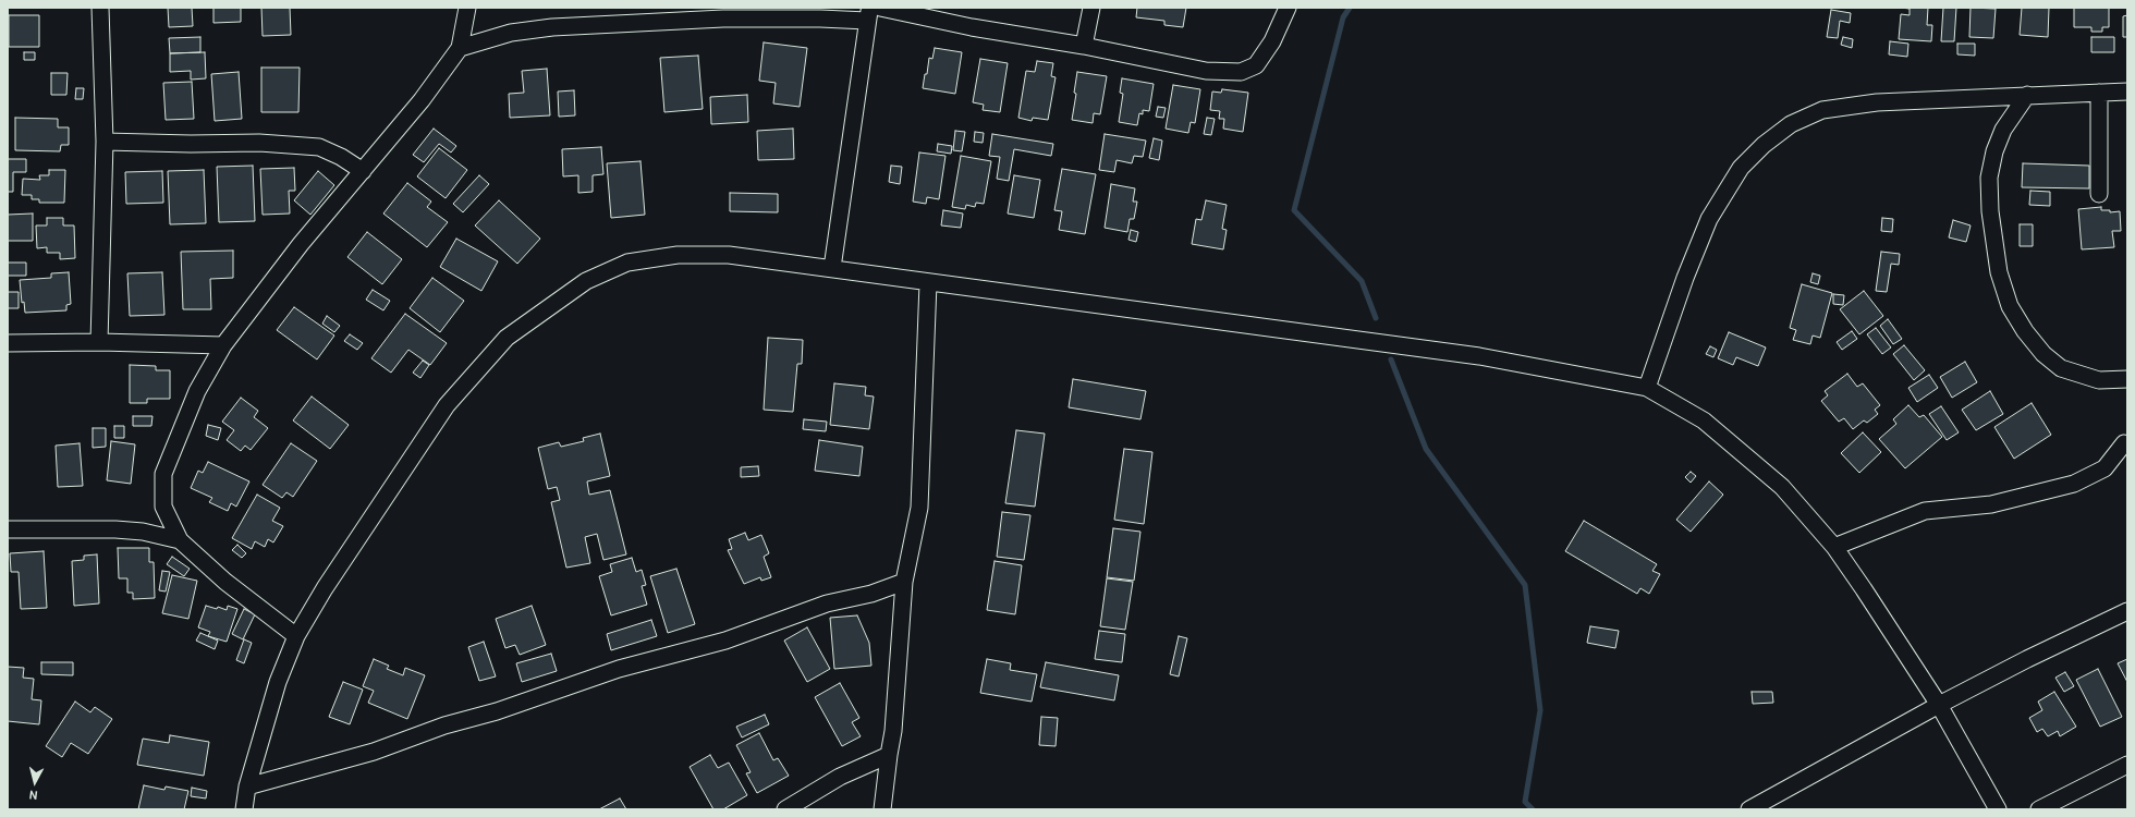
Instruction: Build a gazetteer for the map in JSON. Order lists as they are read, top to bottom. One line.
{"north":"bottom"}
